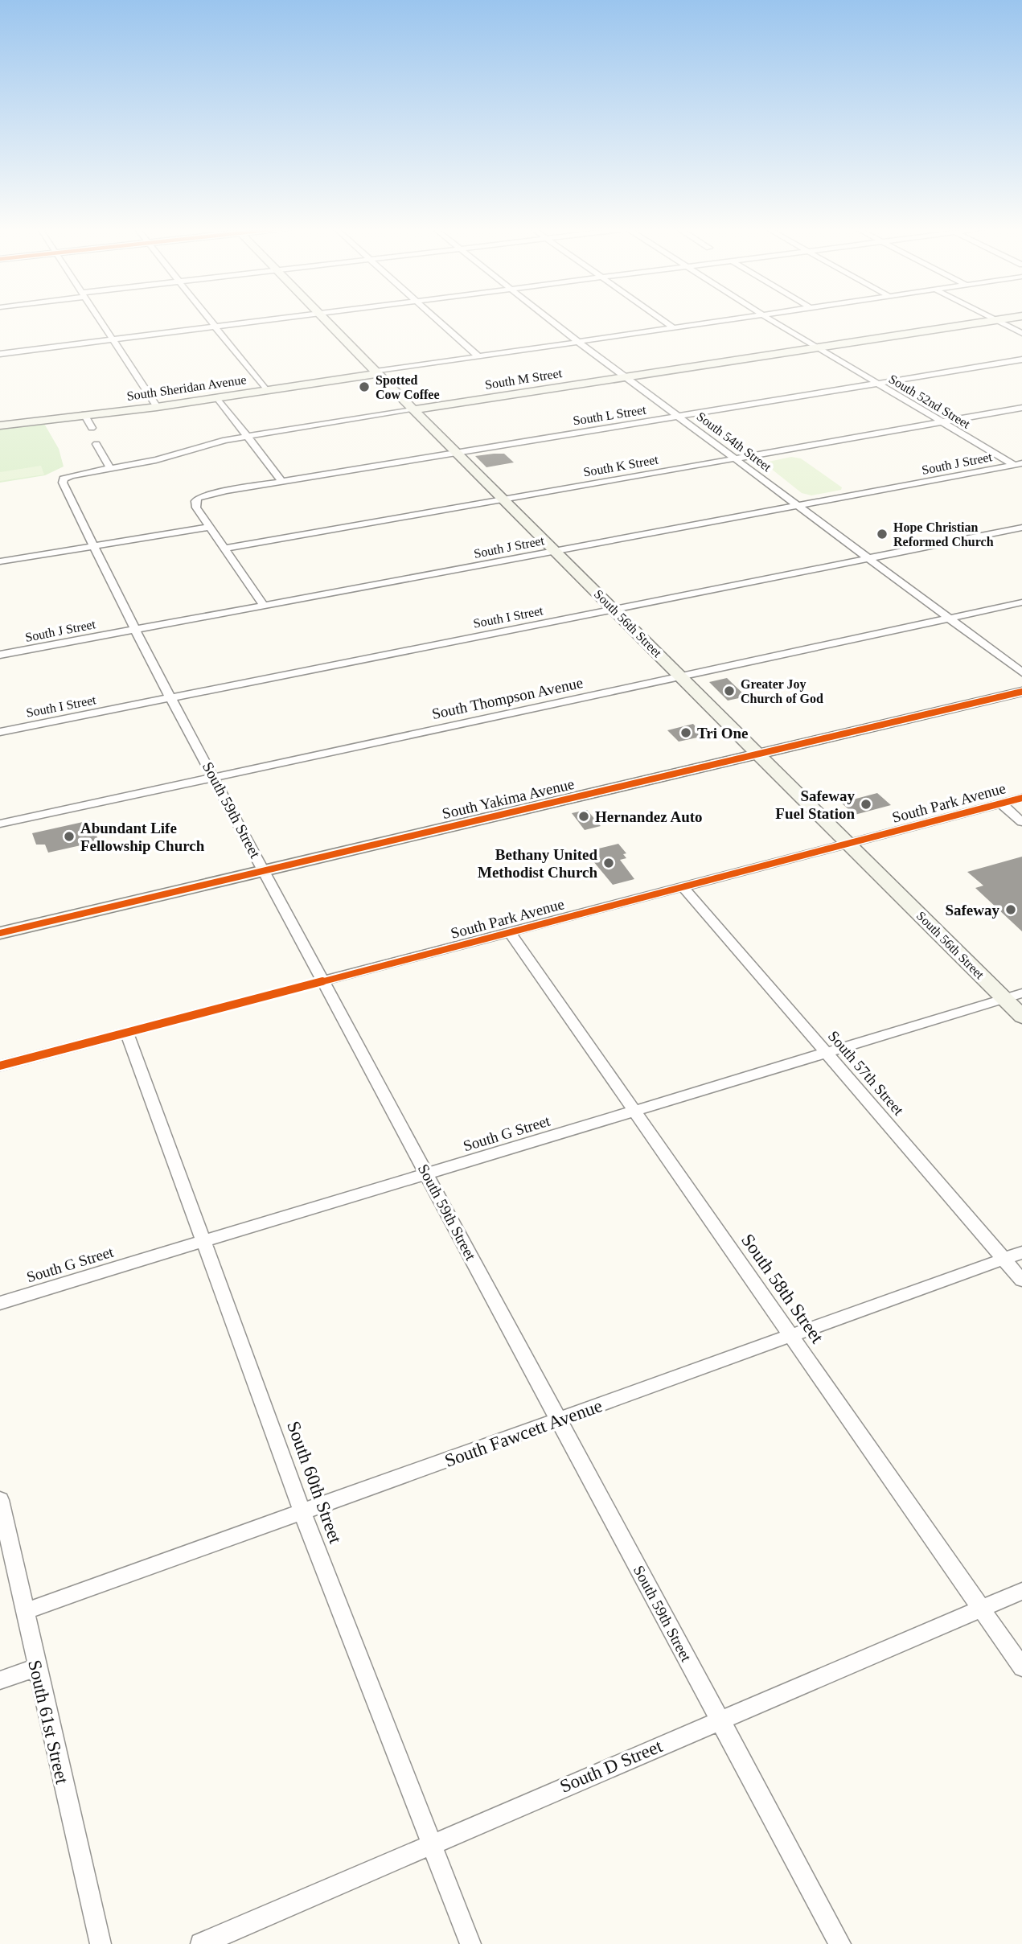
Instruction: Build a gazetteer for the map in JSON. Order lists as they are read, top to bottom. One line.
{"streets":{"main road":["South M Street","South Sheridan Avenue","South 56th Street","South Yakima Avenue"],"street":["South 52nd Street","South L Street","South 54th Street","South J Street","South K Street","South I Street","South Thompson Avenue","South Park Avenue","South 59th Street","South 57th Street","South G Street","South 58th Street","South Fawcett Avenue","South 60th Street","South 61st Street","South D Street"]},"crossings":[["South M Street","South 52nd Street"],["South M Street","South 54th Street"],["South M Street","South 56th Street"],["South M Street","South 59th Street"],["South Sheridan Avenue","South 54th Street"],["South Sheridan Avenue","South 56th Street"],["South 52nd Street","South L Street"],["South 52nd Street","South J Street"],["South 52nd Street","South K Street"],["South L Street","South 54th Street"],["South L Street","South 56th Street"],["South 54th Street","South J Street"],["South 54th Street","South K Street"],["South 54th Street","South I Street"],["South 54th Street","South Thompson Avenue"],["South J Street","South 56th Street"],["South J Street","South 59th Street"],["South K Street","South 56th Street"],["South I Street","South 56th Street"],["South I Street","South 59th Street"],["South 56th Street","South Thompson Avenue"],["South 56th Street","South Yakima Avenue"],["South 56th Street","South Park Avenue"],["South 56th Street","South G Street"],["South Thompson Avenue","South 59th Street"],["South Yakima Avenue","South 59th Street"],["South Park Avenue","South 59th Street"],["South Park Avenue","South 57th Street"],["South Park Avenue","South 58th Street"],["South Park Avenue","South 60th Street"],["South 59th Street","South G Street"],["South 59th Street","South Fawcett Avenue"],["South 59th Street","South D Street"],["South 57th Street","South G Street"],["South 57th Street","South Fawcett Avenue"],["South G Street","South 58th Street"],["South G Street","South 60th Street"],["South 58th Street","South Fawcett Avenue"],["South 58th Street","South D Street"],["South Fawcett Avenue","South 60th Street"],["South Fawcett Avenue","South 61st Street"],["South 60th Street","South D Street"]],"places":["Spotted Cow Coffee","Hope Christian Reformed Church","Greater Joy Church of God","Tri One","Safeway Fuel Station","Hernandez Auto","Abundant Life Fellowship Church","Bethany United Methodist Church","Safeway"]}
